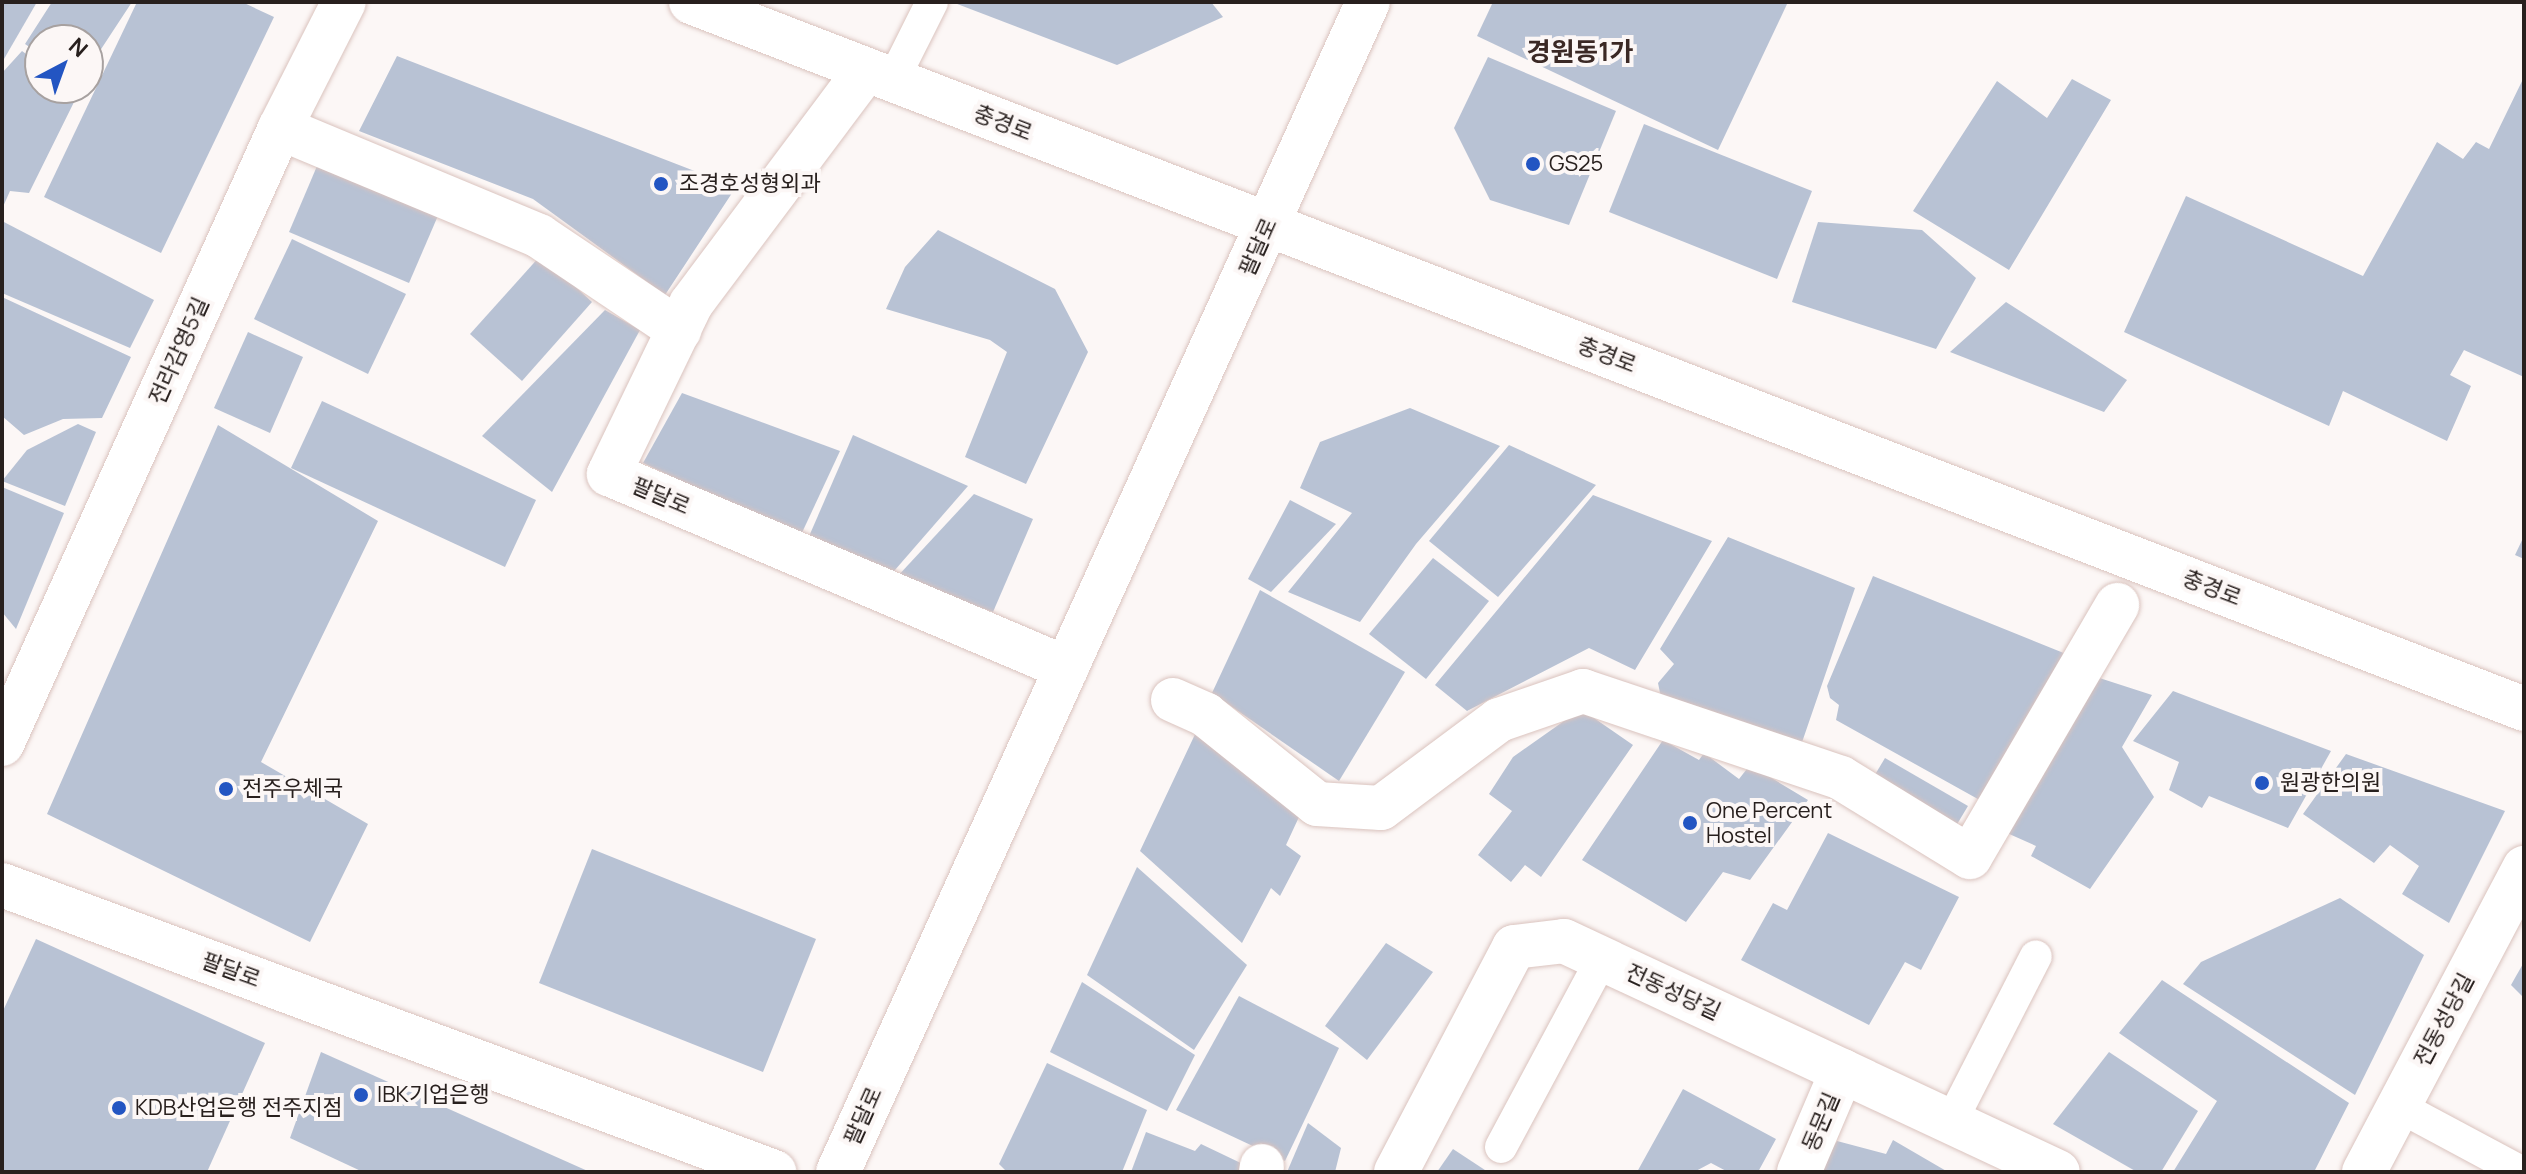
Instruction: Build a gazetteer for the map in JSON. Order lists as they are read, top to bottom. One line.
{"streets":{"street":["충경로","팔달로","전라감영5길","전동성당길","동문길"]},"crossings":[["충경로","팔달로"],["전동성당길","동문길"]],"districts":["경원동1가"],"places":["GS25","조경호성형외과","원광한의원","전주우체국","One Percent Hostel","IBK기업은행","KDB산업은행 전주지점"],"north":"top right"}
